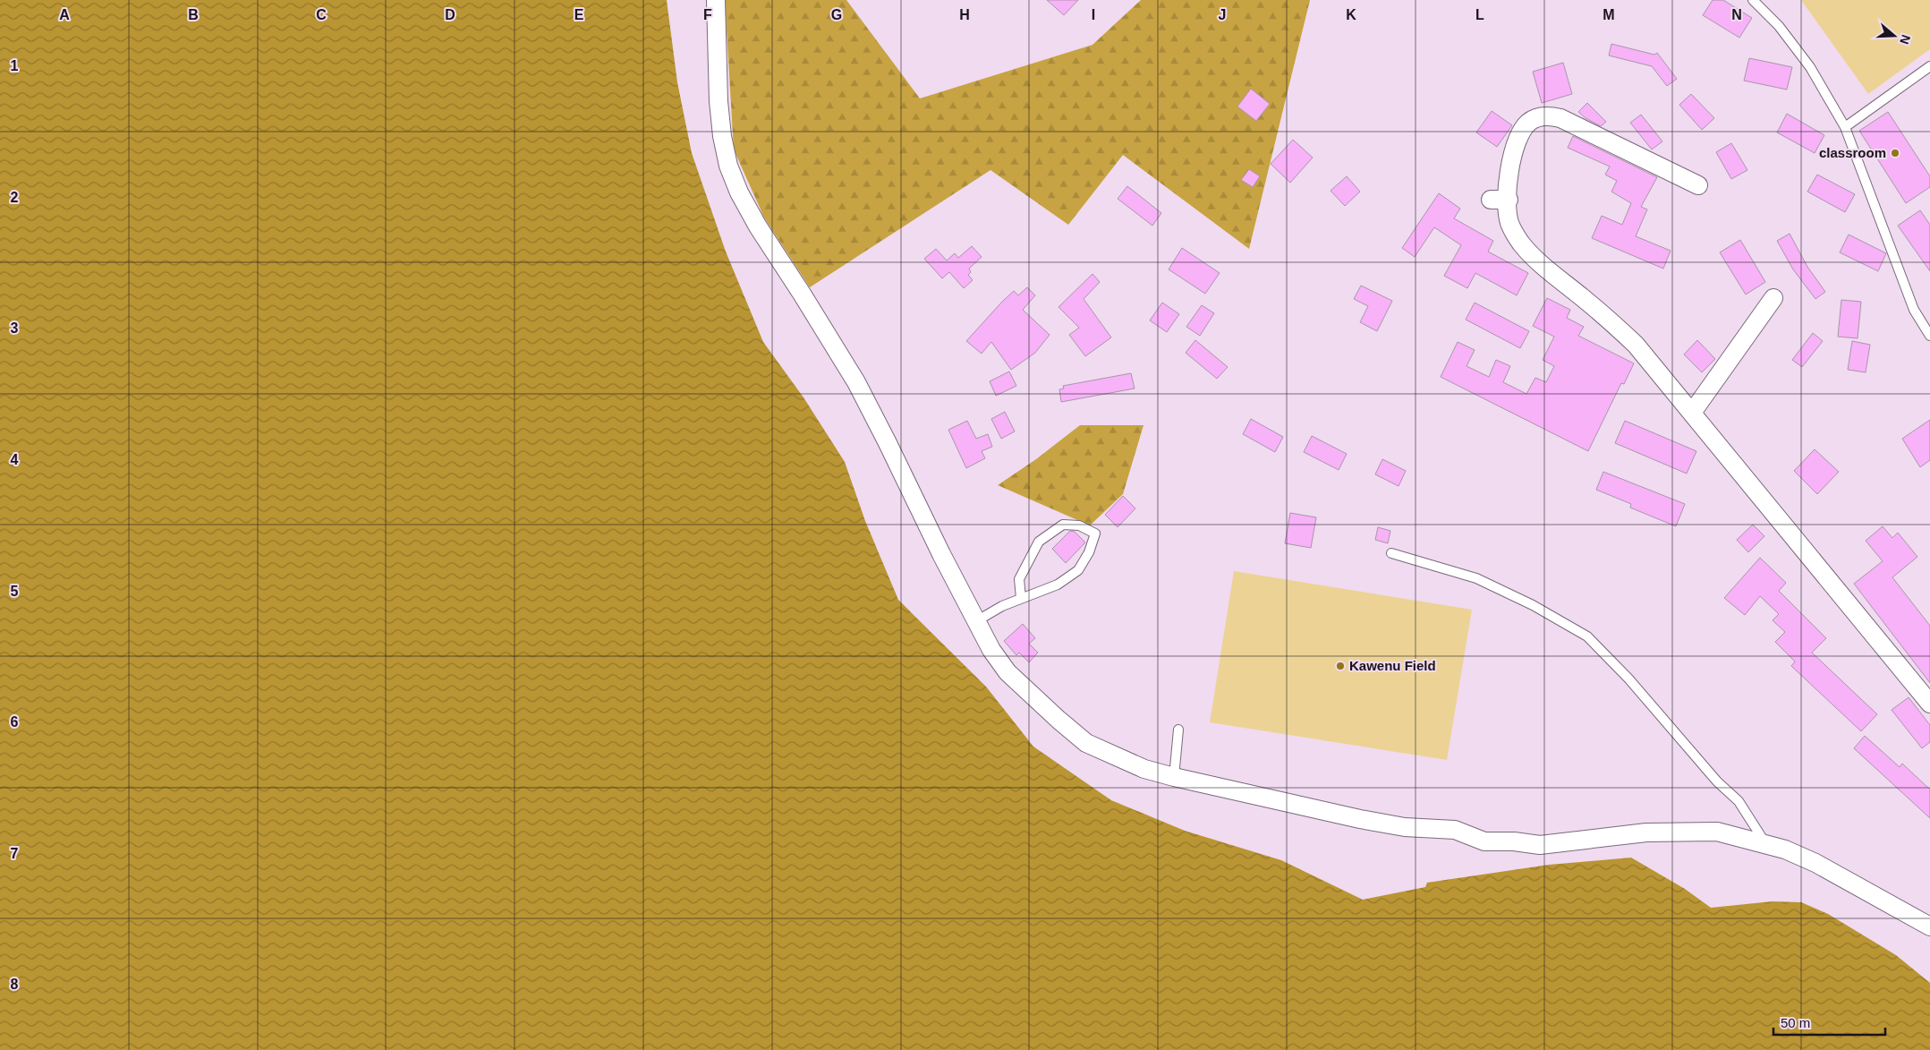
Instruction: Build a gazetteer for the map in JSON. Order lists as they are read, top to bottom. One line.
{"places":["classroom","Kawenu Field"],"scale_bar":"50 m","north":"right","grid":{"columns":["A","B","C","D","E","F","G","H","I","J","K","L","M","N"],"rows":["1","2","3","4","5","6","7","8"]}}
